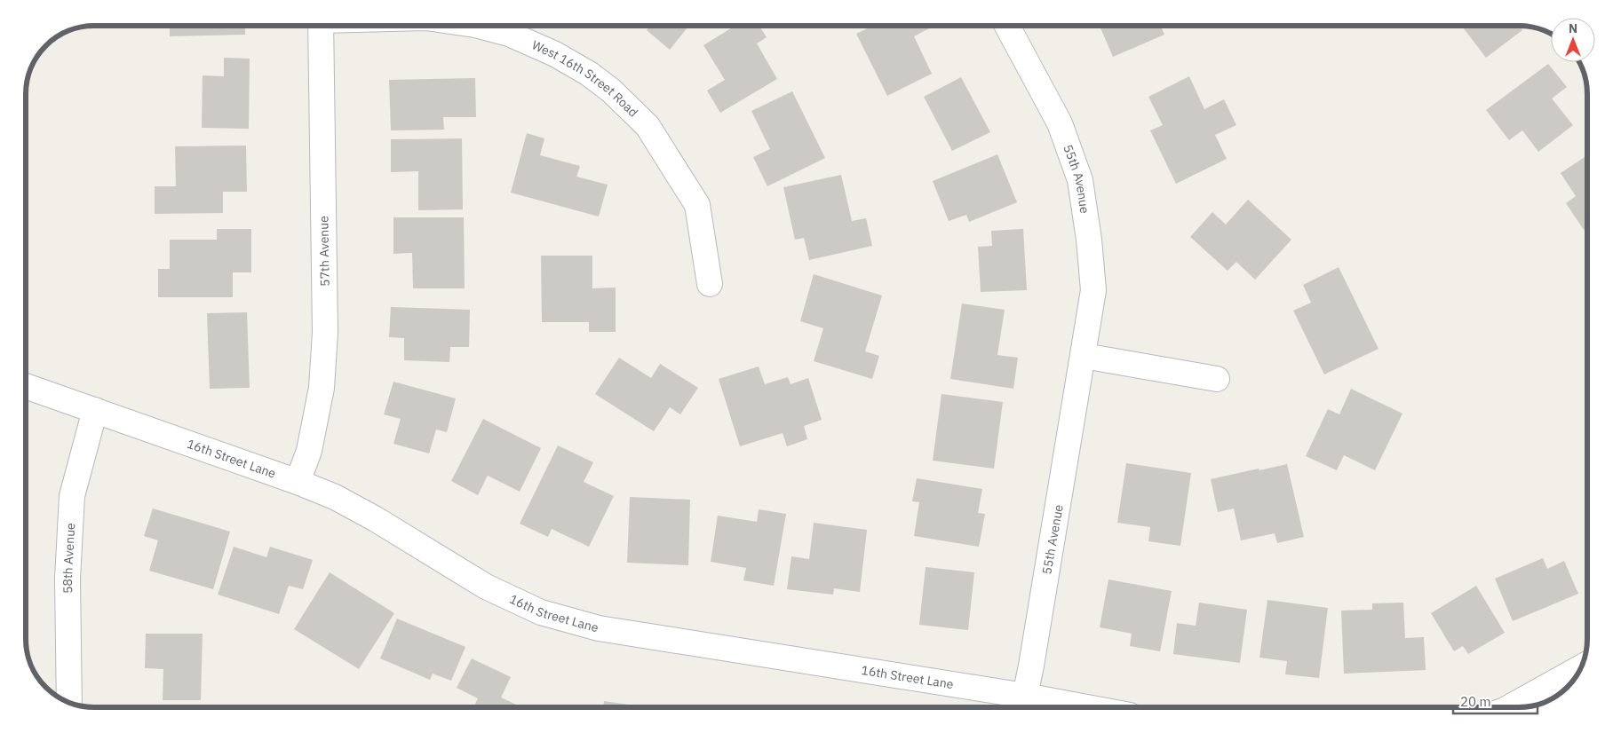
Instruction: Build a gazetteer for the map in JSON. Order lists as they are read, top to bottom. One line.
{"streets":{"street":["West 16th Street Road","55th Avenue","57th Avenue","16th Street Lane","58th Avenue"]},"crossings":[["55th Avenue","16th Street Lane"],["57th Avenue","16th Street Lane"],["16th Street Lane","58th Avenue"]],"scale_bar":"20 m","north":"top"}
